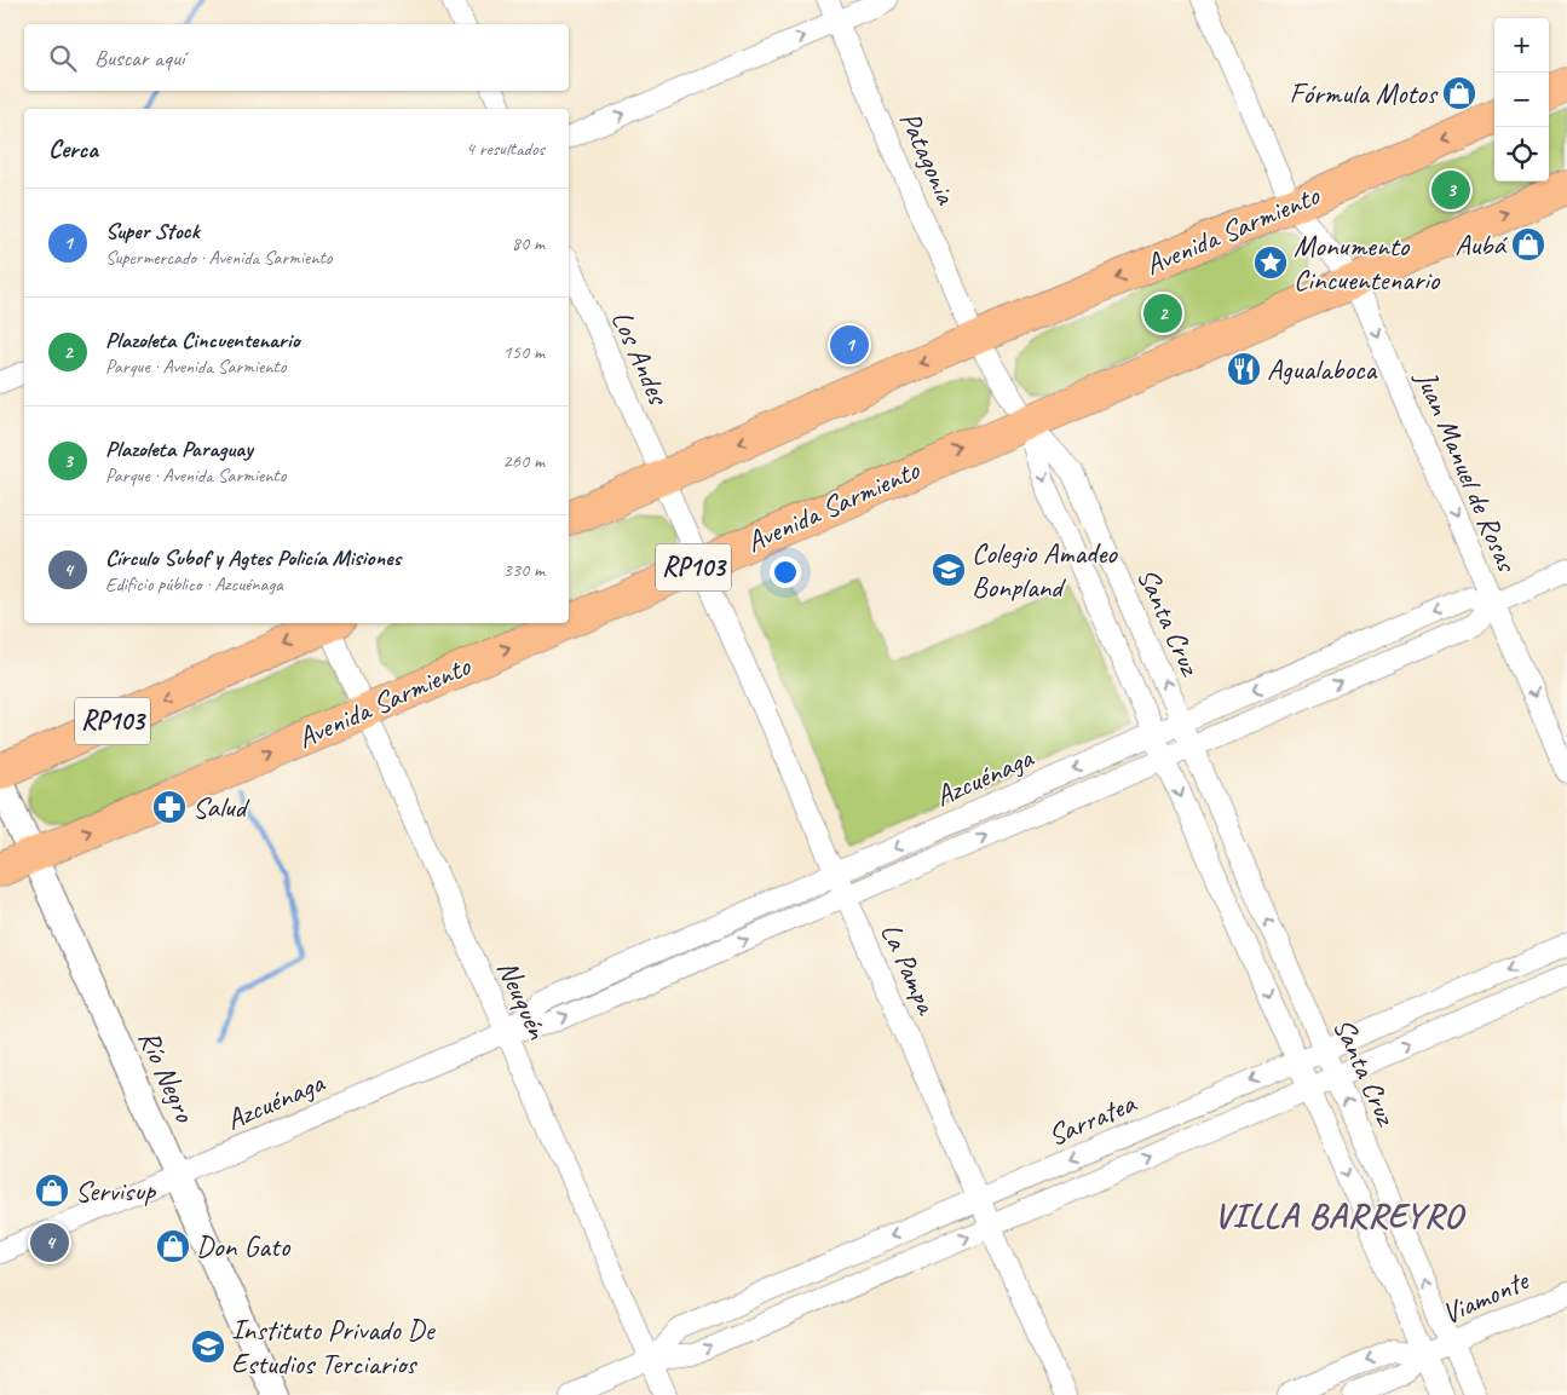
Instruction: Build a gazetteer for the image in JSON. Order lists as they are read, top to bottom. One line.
{"streets":{"main road":["Avenida Sarmiento","RP103"],"street":["Patagonia","Los Andes","Juan Manuel de Rosas","Santa Cruz","Azcuénaga","La Pampa","Neuquén","Río Negro","Sarratea","Viamonte"]},"crossings":[["Patagonia","Avenida Sarmiento"],["Patagonia","Santa Cruz"],["Avenida Sarmiento","Los Andes"],["Avenida Sarmiento","Juan Manuel de Rosas"],["Avenida Sarmiento","Santa Cruz"],["Avenida Sarmiento","La Pampa"],["Avenida Sarmiento","Neuquén"],["Avenida Sarmiento","Río Negro"],["Los Andes","La Pampa"],["Juan Manuel de Rosas","Azcuénaga"],["RP103","Neuquén"],["Santa Cruz","Azcuénaga"],["Santa Cruz","Sarratea"],["Santa Cruz","Viamonte"],["Azcuénaga","La Pampa"],["Azcuénaga","Neuquén"],["Azcuénaga","Río Negro"],["La Pampa","Sarratea"],["Neuquén","Sarratea"]],"one_way":["Juan Manuel de Rosas"],"districts":["VILLA BARREYRO"],"places":{"shop":["Fórmula Motos","Aubá","Servisup","Don Gato"],"place":["Monumento Cincuentenario"],"restaurant":["Agualaboca"],"school or university":["Colegio Amadeo Bonpland","Instituto Privado De Estudios Terciarios"],"pharmacy":["Salud"]},"page":{"map_buttons":["+","−"],"search":"Buscar aquí","heading":["Cerca","4 resultados"],"pins":["3","2","1","4"],"list":[{"mark":"1","name":"Super Stock","note":"Supermercado · Avenida Sarmiento","value":"80 m"},{"mark":"2","name":"Plazoleta Cincuentenario","note":"Parque · Avenida Sarmiento","value":"150 m"},{"mark":"3","name":"Plazoleta Paraguay","note":"Parque · Avenida Sarmiento","value":"260 m"},{"mark":"4","name":"Círculo Subof y Agtes Policía Misiones","note":"Edificio público · Azcuénaga","value":"330 m"}]}}
